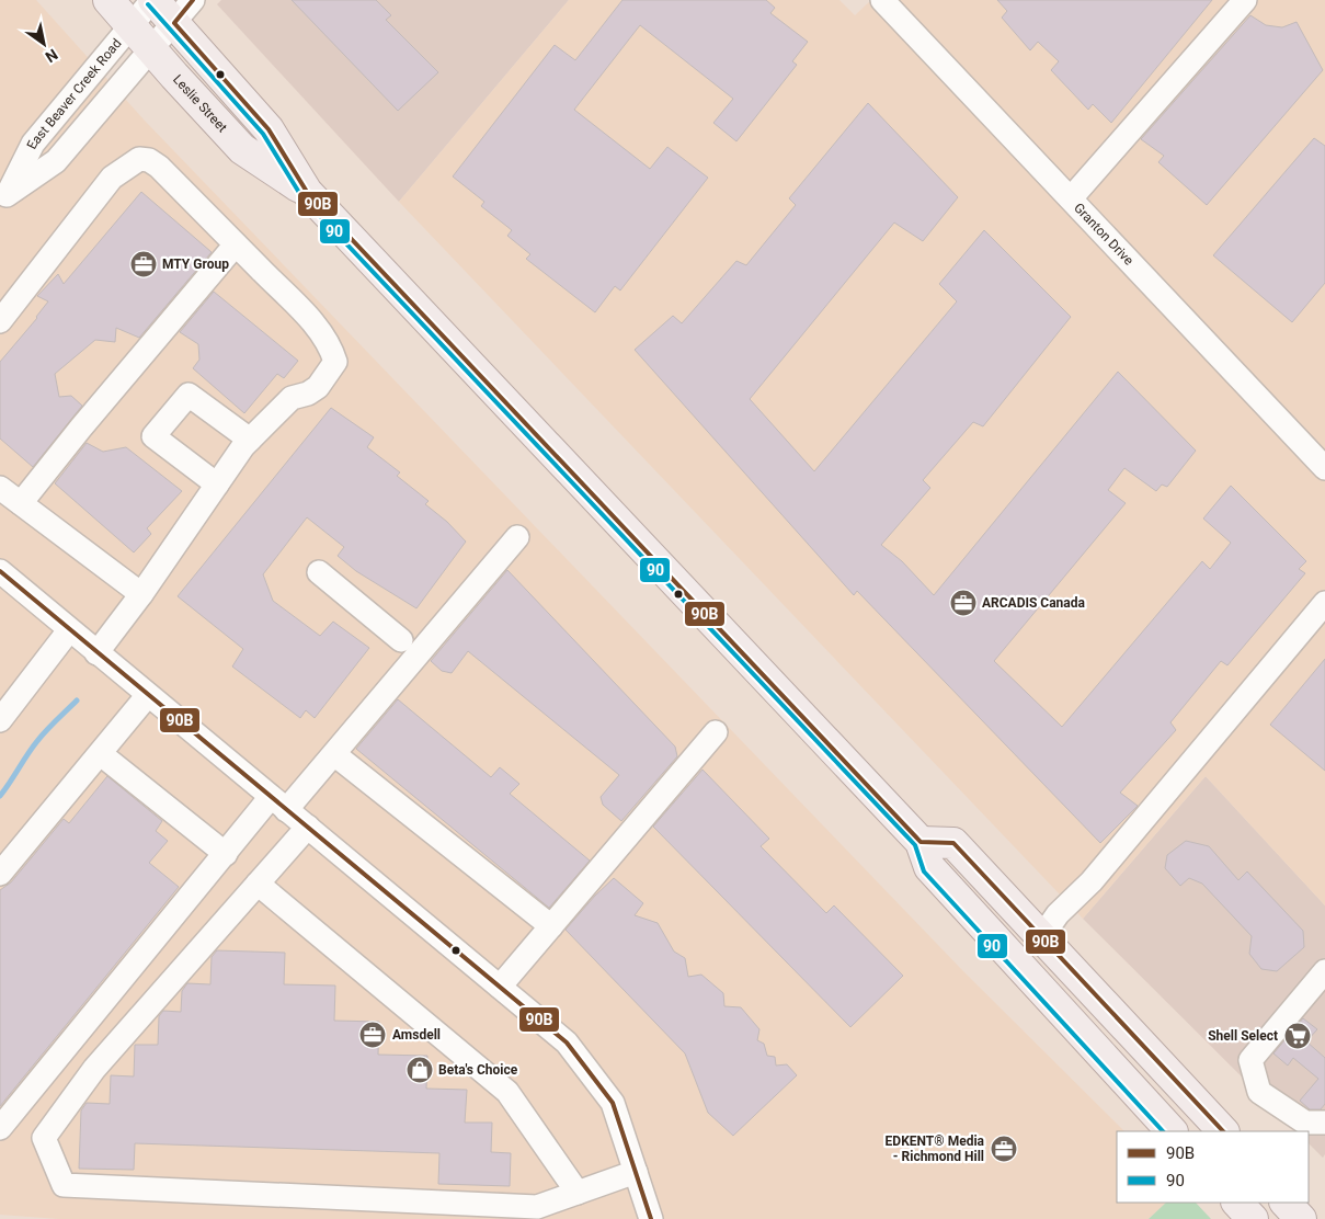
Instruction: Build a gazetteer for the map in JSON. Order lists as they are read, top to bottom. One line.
{"streets":{"main road":["Leslie Street"],"street":["East Beaver Creek Road","Granton Drive"]},"crossings":[["East Beaver Creek Road","Leslie Street"]],"places":{"office":["MTY Group","ARCADIS Canada","Amsdell","EDKENT® Media - Richmond Hill"],"supermarket":["Shell Select"],"shop":["Beta's Choice"]},"lines":["transit line 90B","transit line 90"],"legend":["90B","90"],"north":"bottom right"}
